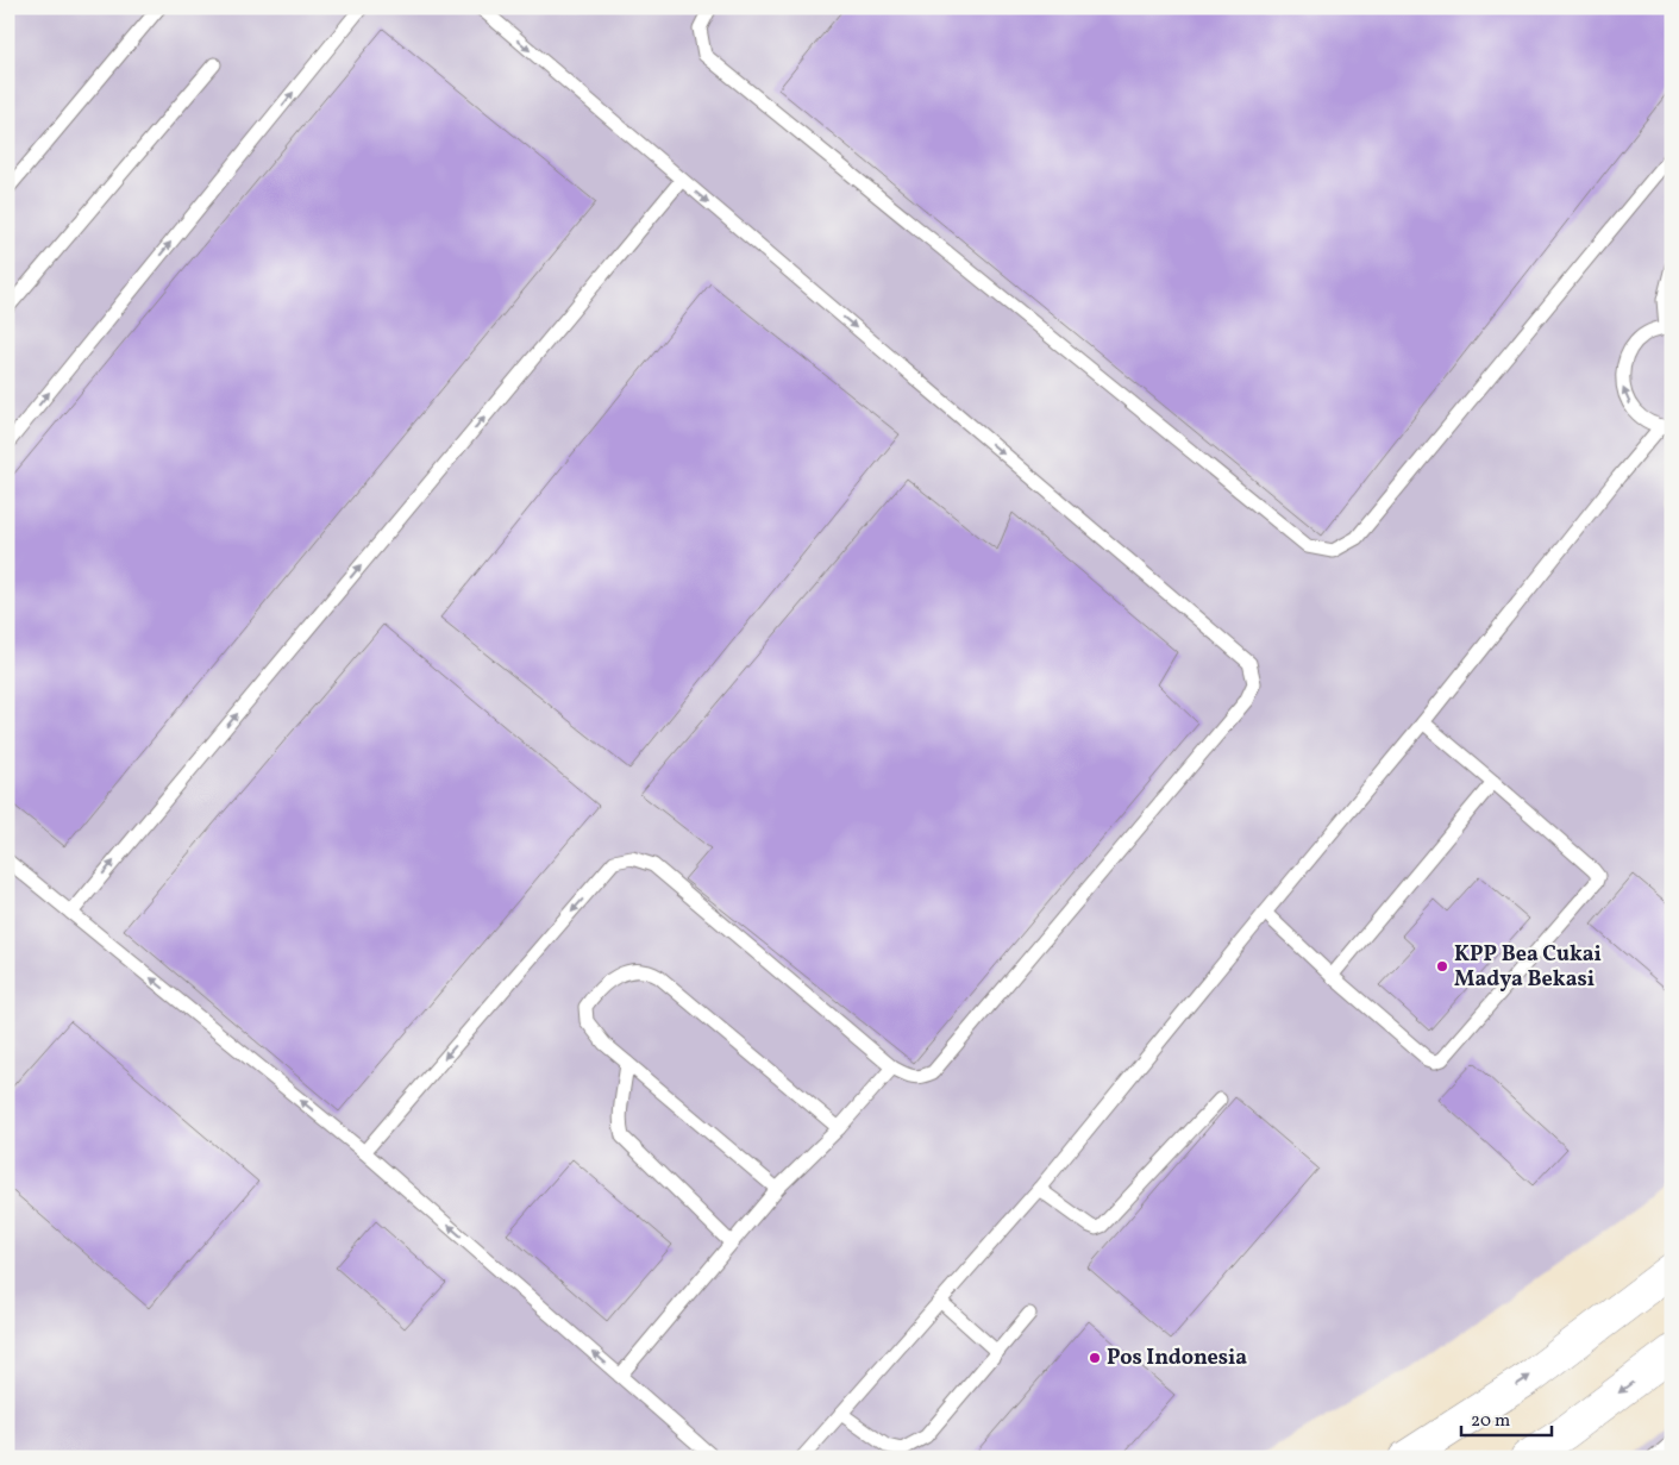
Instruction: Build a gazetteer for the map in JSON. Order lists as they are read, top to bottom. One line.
{"places":["KPP Bea Cukai Madya Bekasi","Pos Indonesia"],"scale_bar":"20 m"}
